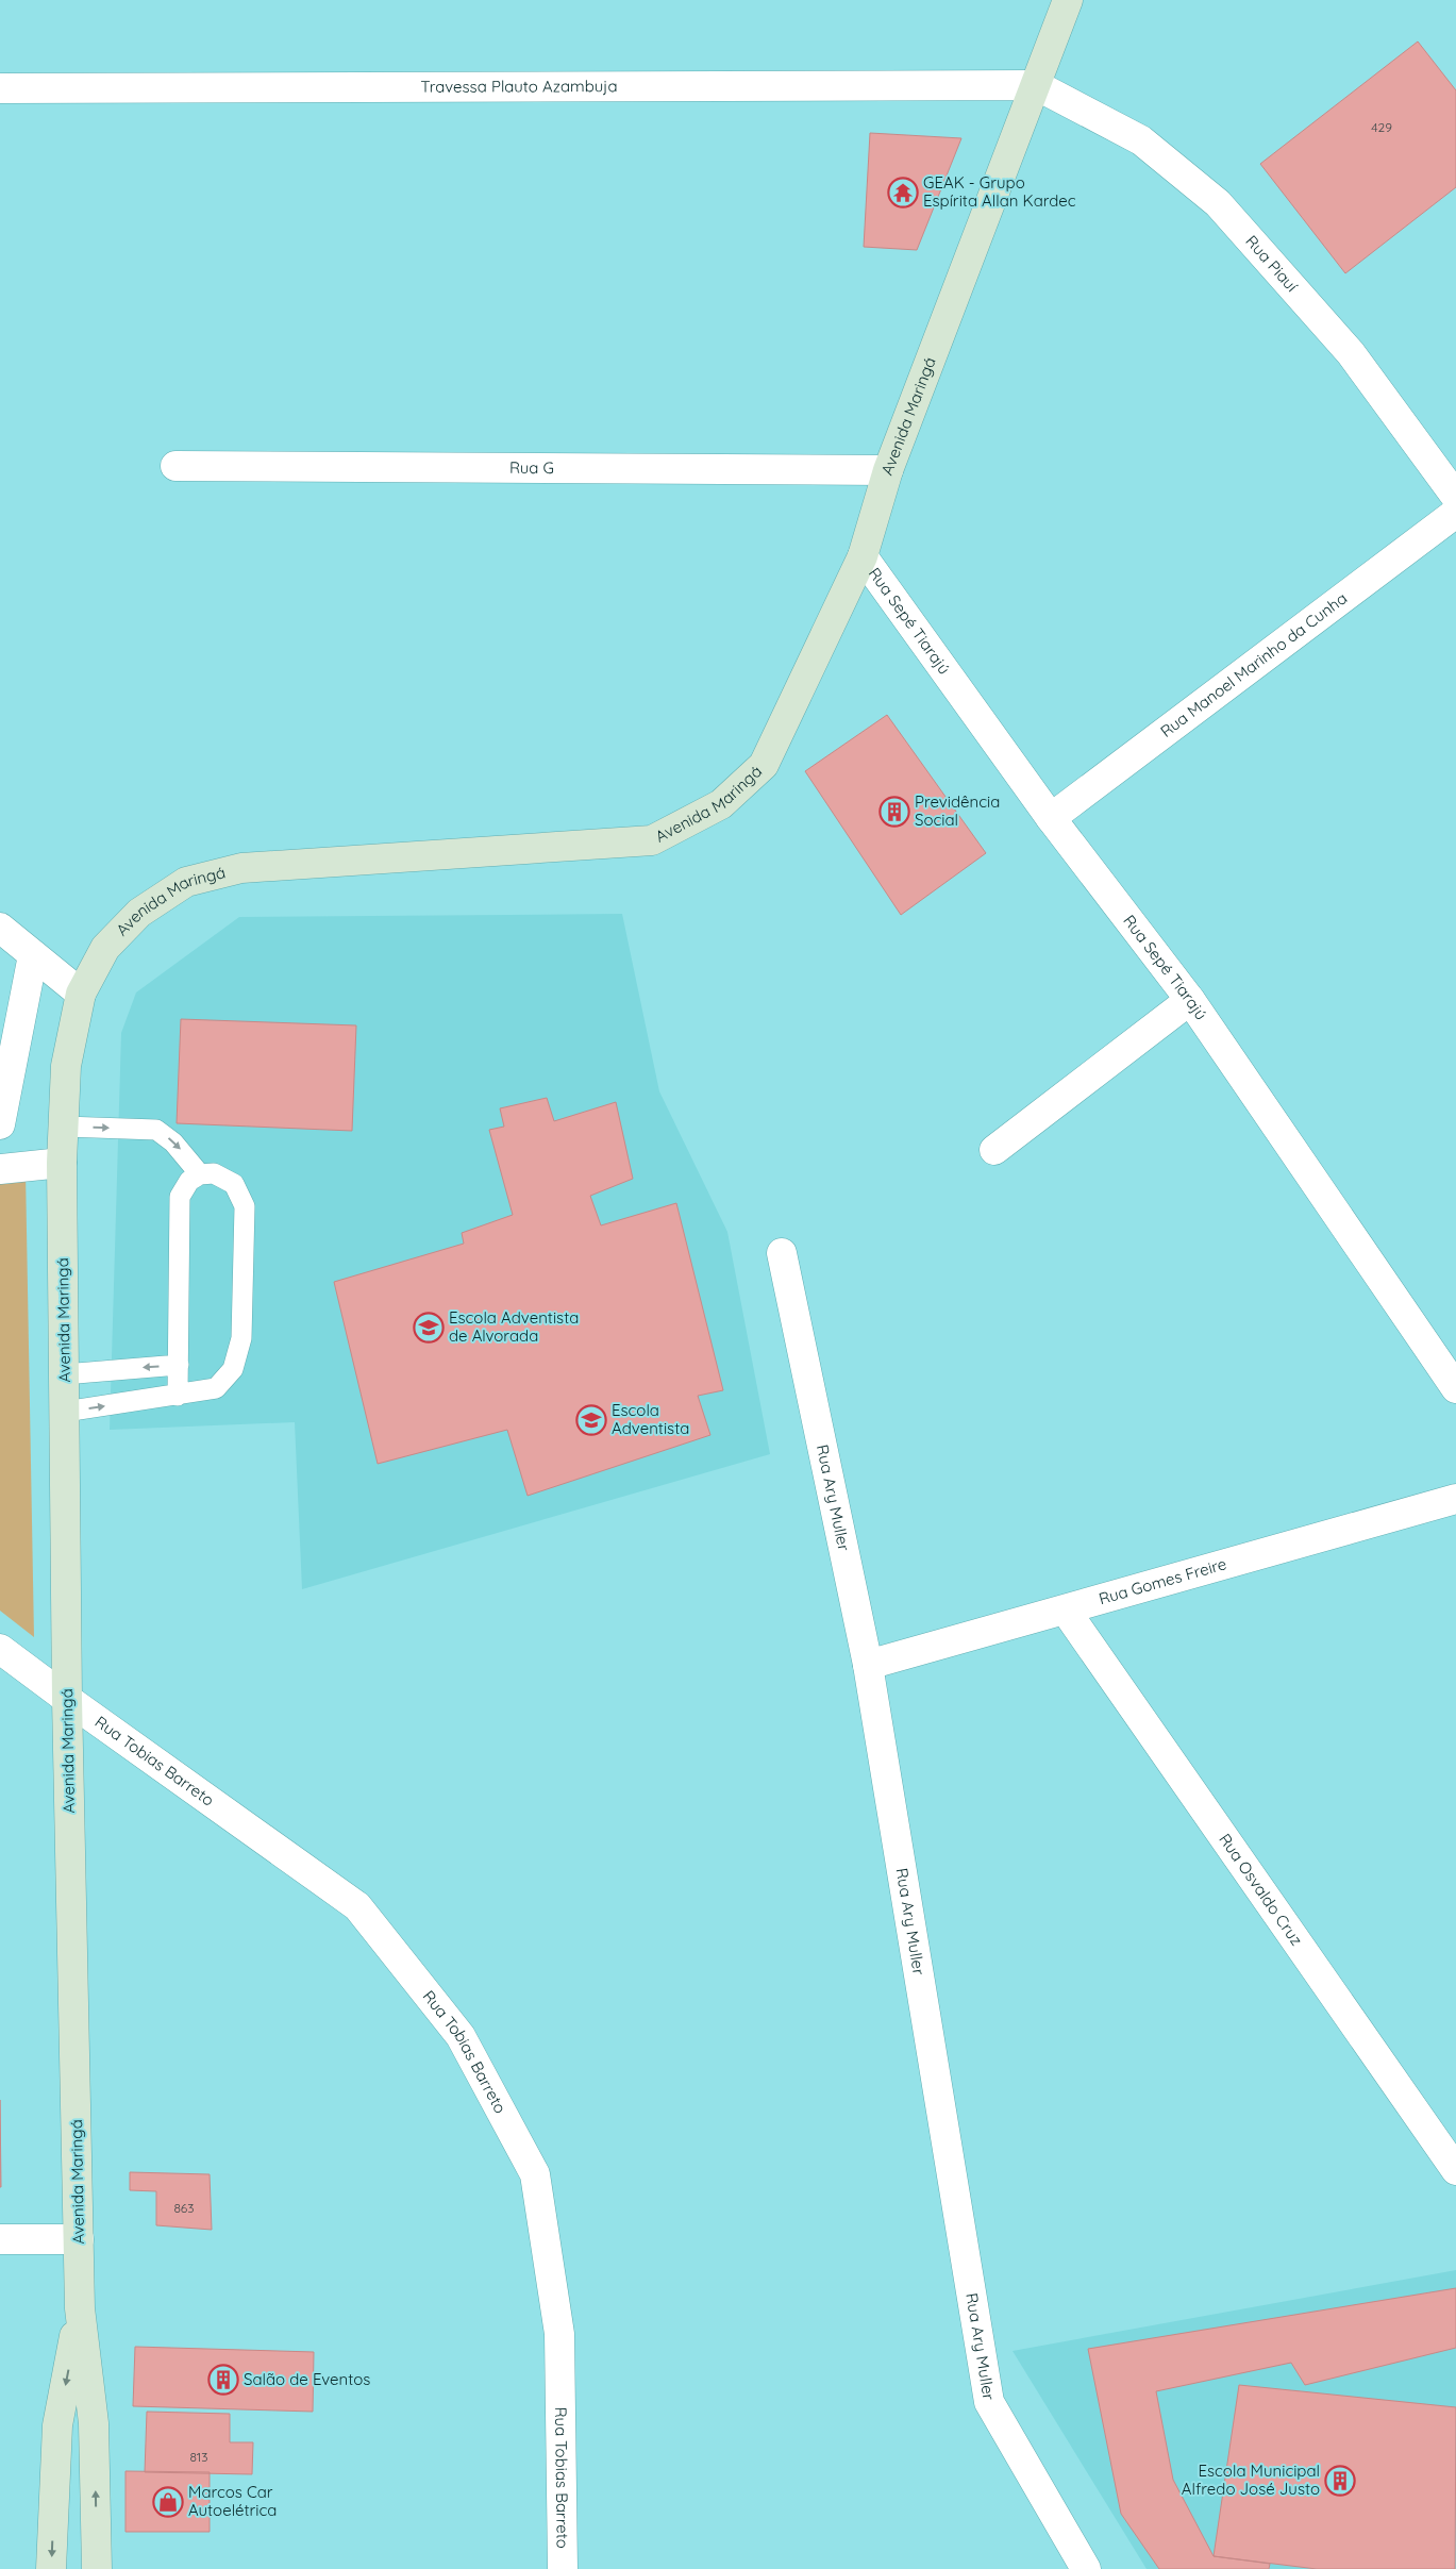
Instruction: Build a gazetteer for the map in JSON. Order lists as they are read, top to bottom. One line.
{"streets":{"main road":["Avenida Maringá"],"street":["Travessa Plauto Azambuja","Rua Piauí","Rua G","Rua Sepé Tiarajú","Rua Manoel Marinho da Cunha","Rua Ary Muller","Rua Gomes Freire","Rua Tobias Barreto","Rua Osvaldo Cruz"]},"crossings":[["Travessa Plauto Azambuja","Rua Piauí"],["Travessa Plauto Azambuja","Avenida Maringá"],["Rua Piauí","Avenida Maringá"],["Avenida Maringá","Rua G"],["Avenida Maringá","Rua Sepé Tiarajú"],["Avenida Maringá","Rua Tobias Barreto"],["Rua Sepé Tiarajú","Rua Manoel Marinho da Cunha"],["Rua Ary Muller","Rua Gomes Freire"],["Rua Gomes Freire","Rua Osvaldo Cruz"]],"places":{"temple":["GEAK - Grupo Espírita Allan Kardec"],"building":["Previdência Social","Salão de Eventos","Escola Municipal Alfredo José Justo"],"school or university":["Escola Adventista de Alvorada","Escola Adventista"],"shop":["Marcos Car Autoelétrica"]},"house_numbers":["429","863","813"]}
